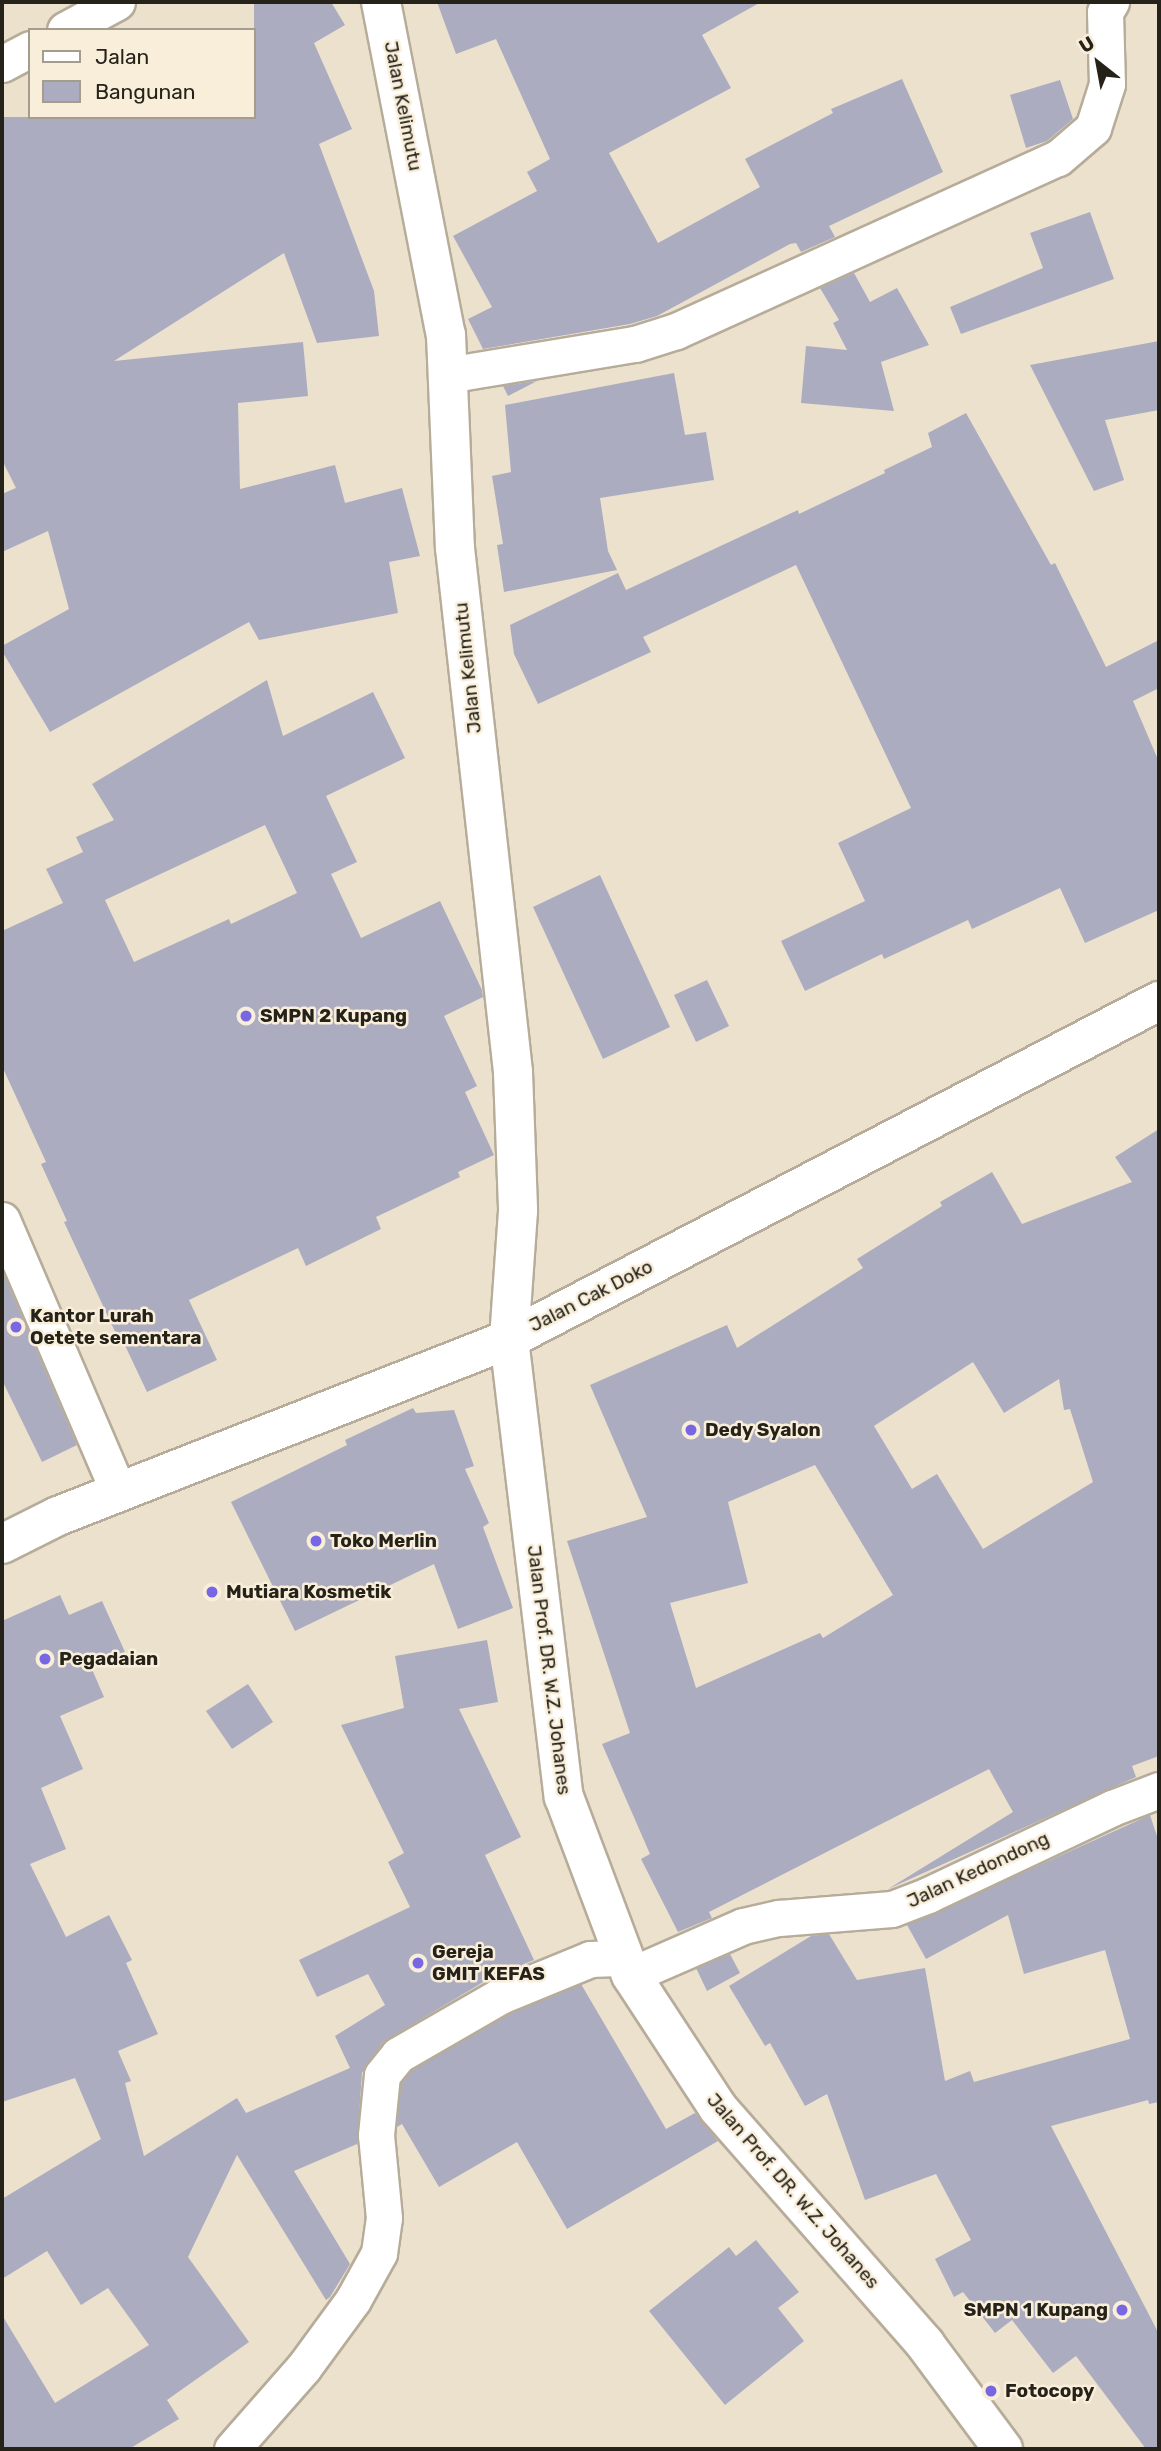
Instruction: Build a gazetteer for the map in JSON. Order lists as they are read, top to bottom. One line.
{"streets":{"street":["Jalan Kelimutu","Jalan Cak Doko","Jalan Prof. DR. W.Z. Johanes","Jalan Kedondong"]},"crossings":[["Jalan Kelimutu","Jalan Cak Doko"],["Jalan Kelimutu","Jalan Prof. DR. W.Z. Johanes"],["Jalan Cak Doko","Jalan Prof. DR. W.Z. Johanes"],["Jalan Prof. DR. W.Z. Johanes","Jalan Kedondong"]],"places":["SMPN 2 Kupang","Kantor Lurah Oetete sementara","Dedy Syalon","Toko Merlin","Mutiara Kosmetik","Pegadaian","Gereja GMIT KEFAS","SMPN 1 Kupang","Fotocopy"],"legend":["Jalan","Bangunan"],"north":"top left"}
